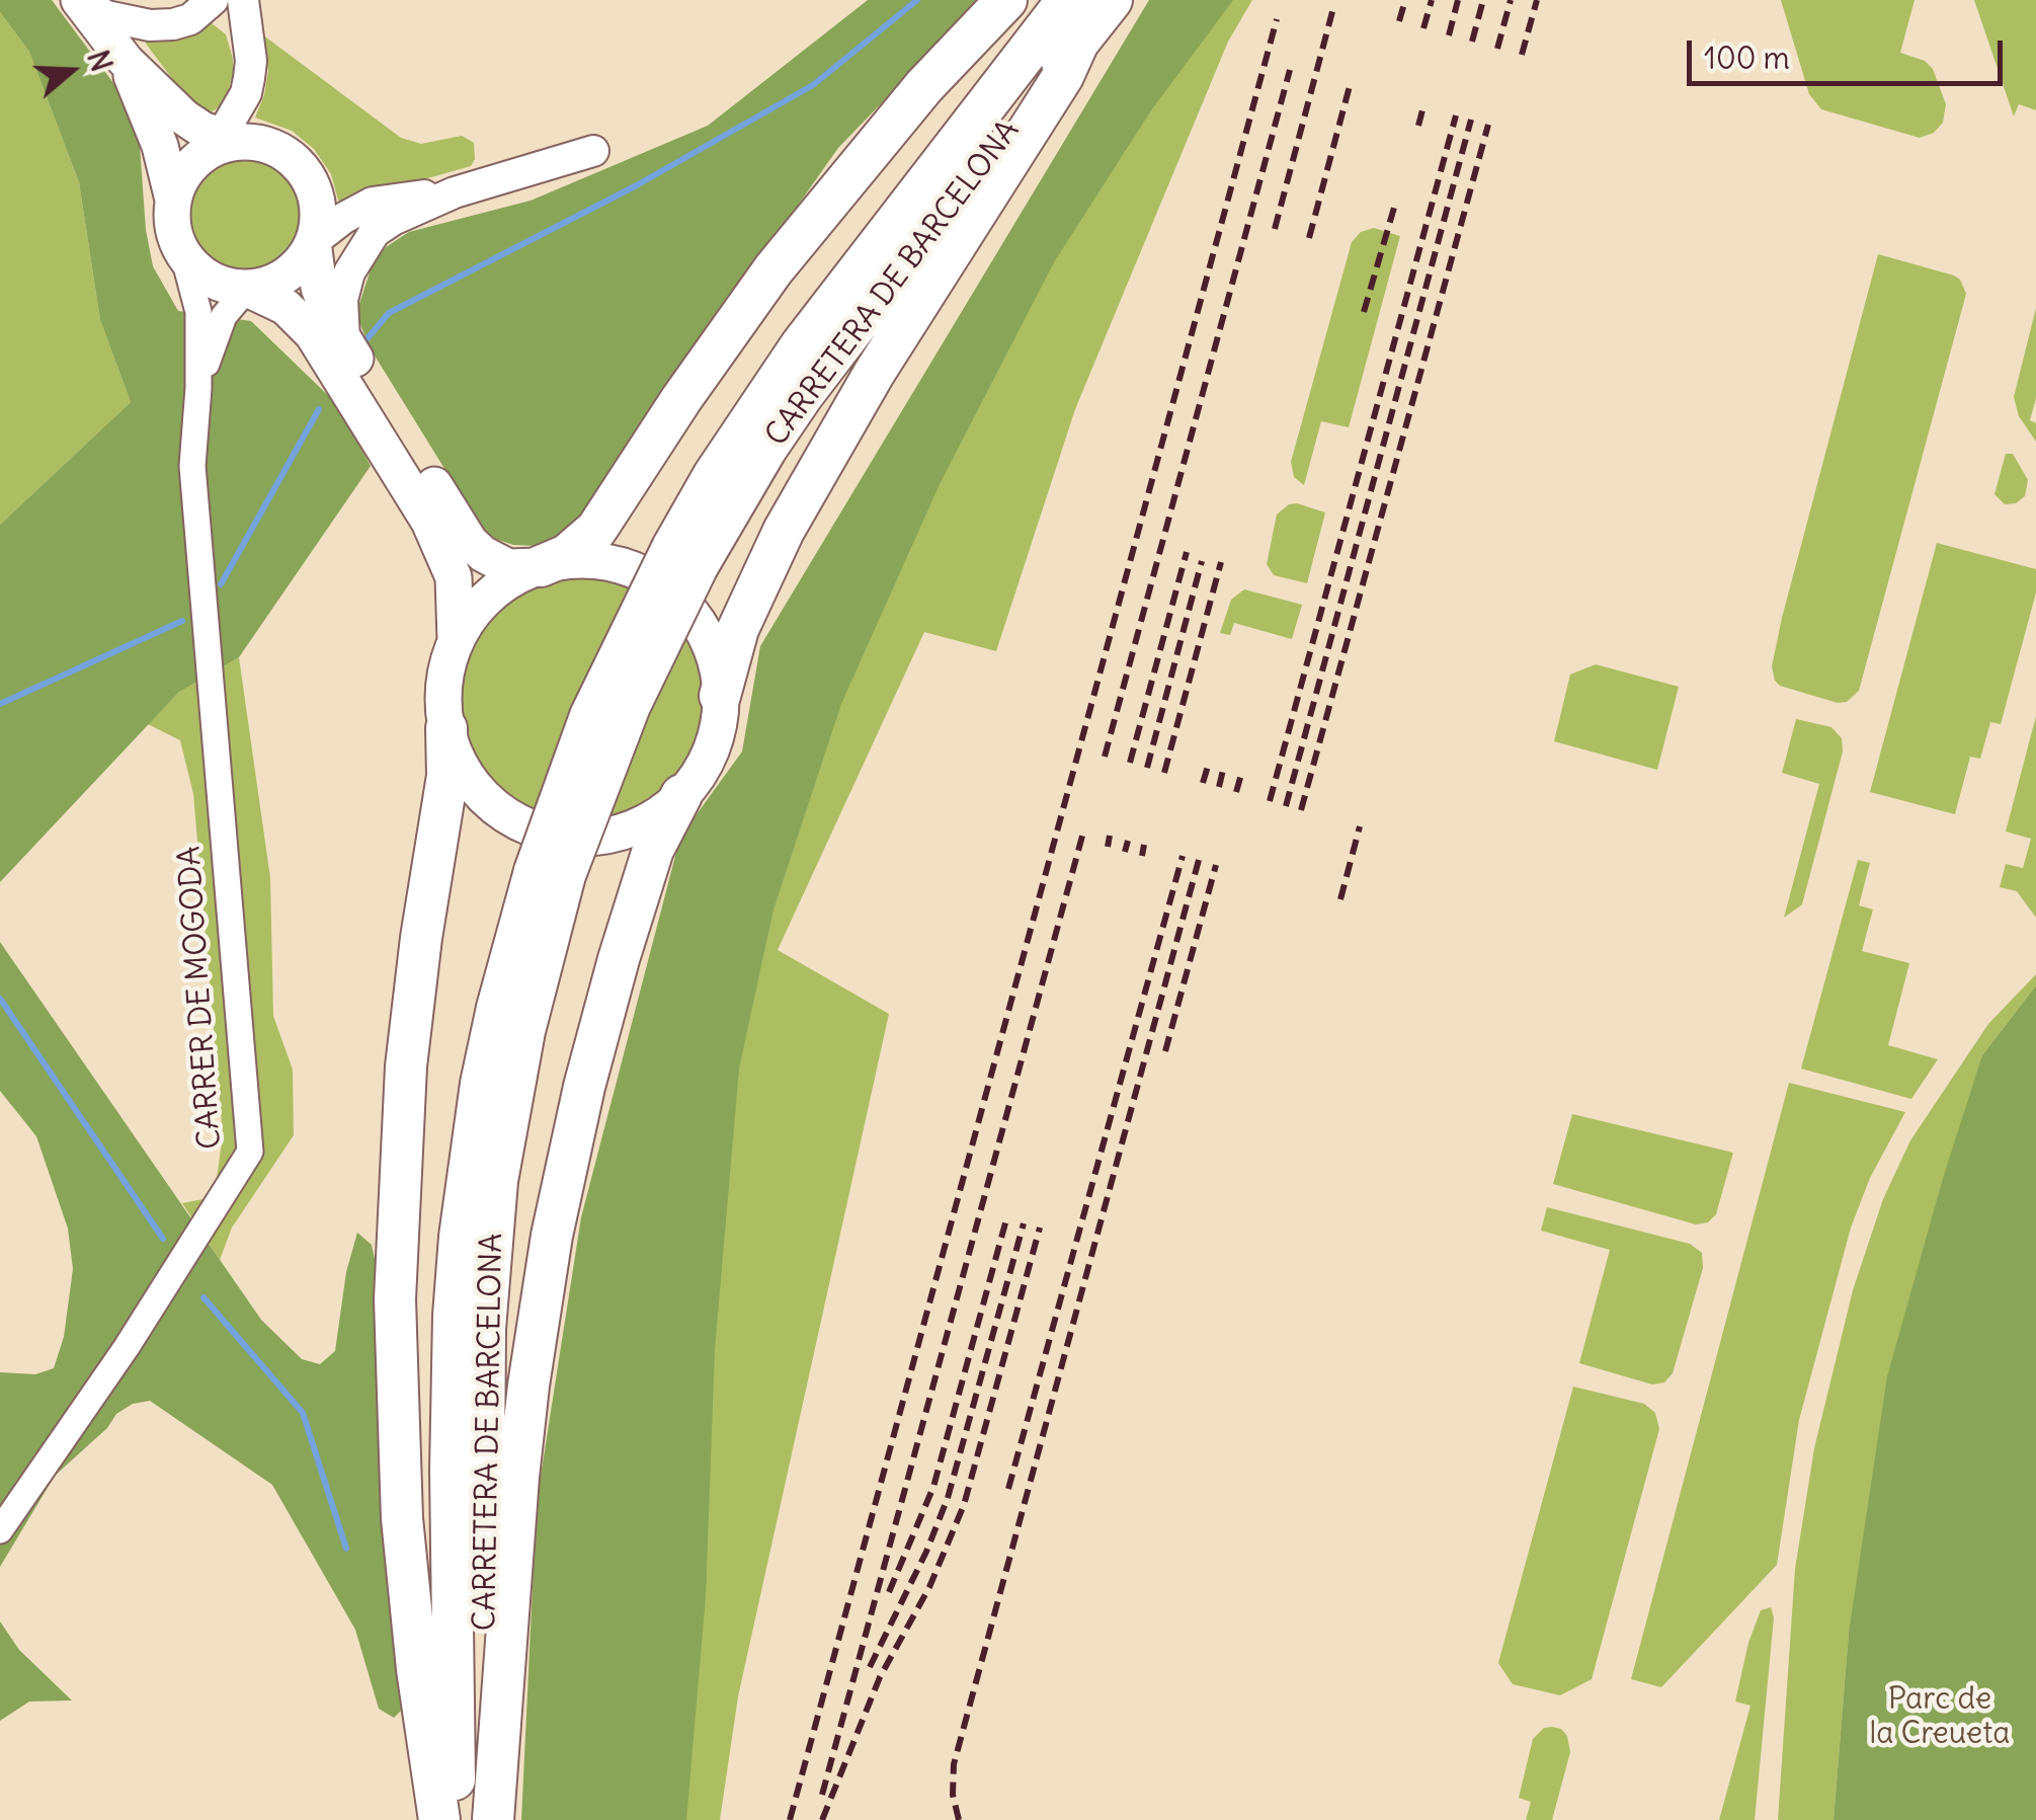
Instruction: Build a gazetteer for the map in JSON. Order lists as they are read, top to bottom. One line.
{"streets":{"highway":["CARRETERA DE BARCELONA"],"street":["CARRER DE MOGODA"]},"parks":["Parc de la Creueta"],"scale_bar":"100 m","north":"right"}
